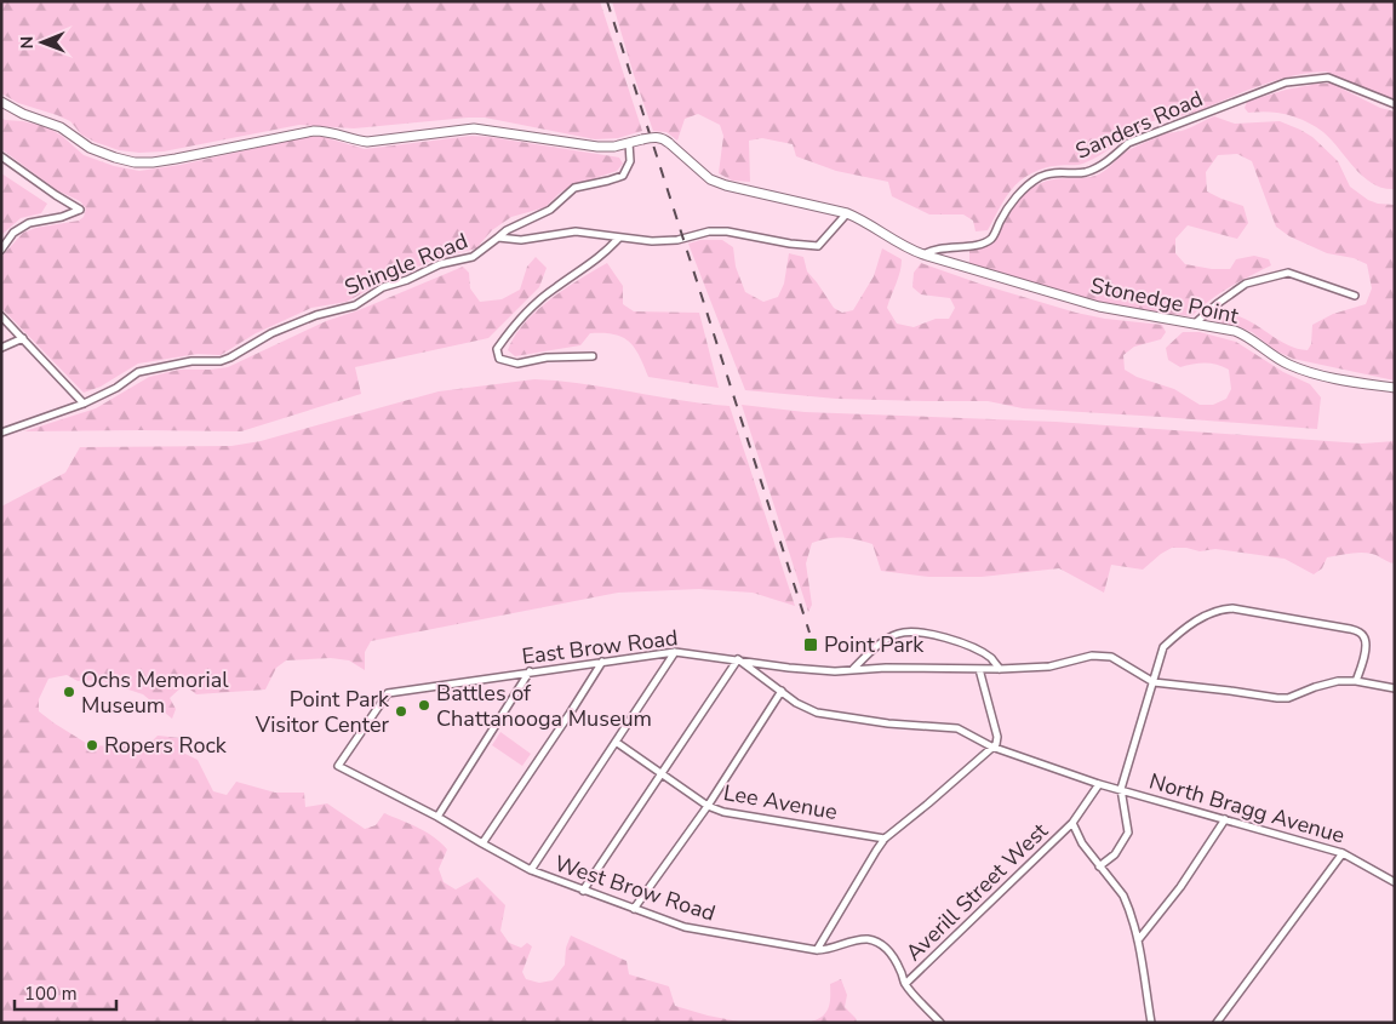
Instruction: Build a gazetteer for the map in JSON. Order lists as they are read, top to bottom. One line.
{"streets":{"main road":["Stonedge Point"],"street":["Sanders Road","Shingle Road","East Brow Road","Lee Avenue","North Bragg Avenue","West Brow Road","Averill Street West"]},"crossings":[["Sanders Road","Stonedge Point"],["Shingle Road","Stonedge Point"],["East Brow Road","West Brow Road"],["North Bragg Avenue","Averill Street West"],["West Brow Road","Averill Street West"]],"places":{"transit":["Point Park"],"other":["Ochs Memorial Museum","Battles of Chattanooga Museum","Point Park Visitor Center","Ropers Rock"]},"scale_bar":"100 m","north":"left"}
